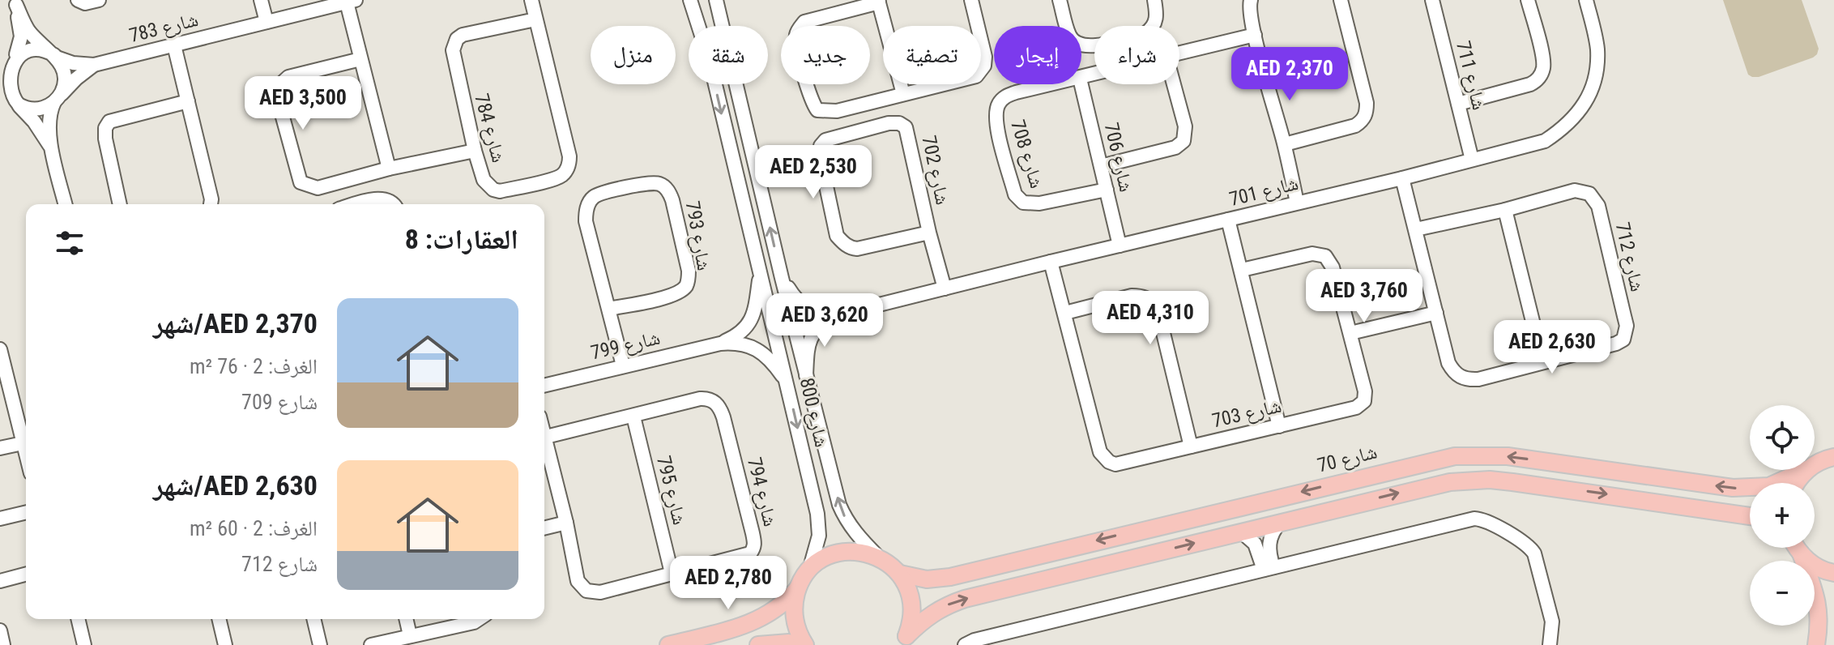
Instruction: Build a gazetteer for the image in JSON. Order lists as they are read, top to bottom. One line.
{"streets":{"main road":["شارع 70"],"street":["شارع 783","شارع 711","شارع 784","شارع 708","شارع 706","شارع 702","شارع 701","شارع 793","شارع 712","شارع 799","شارع 800","شارع 703","شارع 795","شارع 794"]},"crossings":[["شارع 711","شارع 701"],["شارع 708","شارع 706"],["شارع 706","شارع 701"],["شارع 702","شارع 701"],["شارع 701","شارع 712"],["شارع 701","شارع 800"],["شارع 701","شارع 703"],["شارع 793","شارع 799"],["شارع 799","شارع 800"],["شارع 795","شارع 794"]],"page":{"chip":["شراء","إيجار","تصفية","جديد","شقة","منزل"],"price":["AED 2,370","AED 3,500","AED 2,530","AED 3,760","AED 4,310","AED 3,620","AED 2,630","AED 2,780"],"heading":"العقارات: 8","list":[{"name":"AED 2,370/شهر","note":"الغرف: 2 · 76 m² · شارع 709"},{"name":"AED 2,630/شهر","note":"الغرف: 2 · 60 m² · شارع 712"}],"map_buttons":["+","−"]}}
